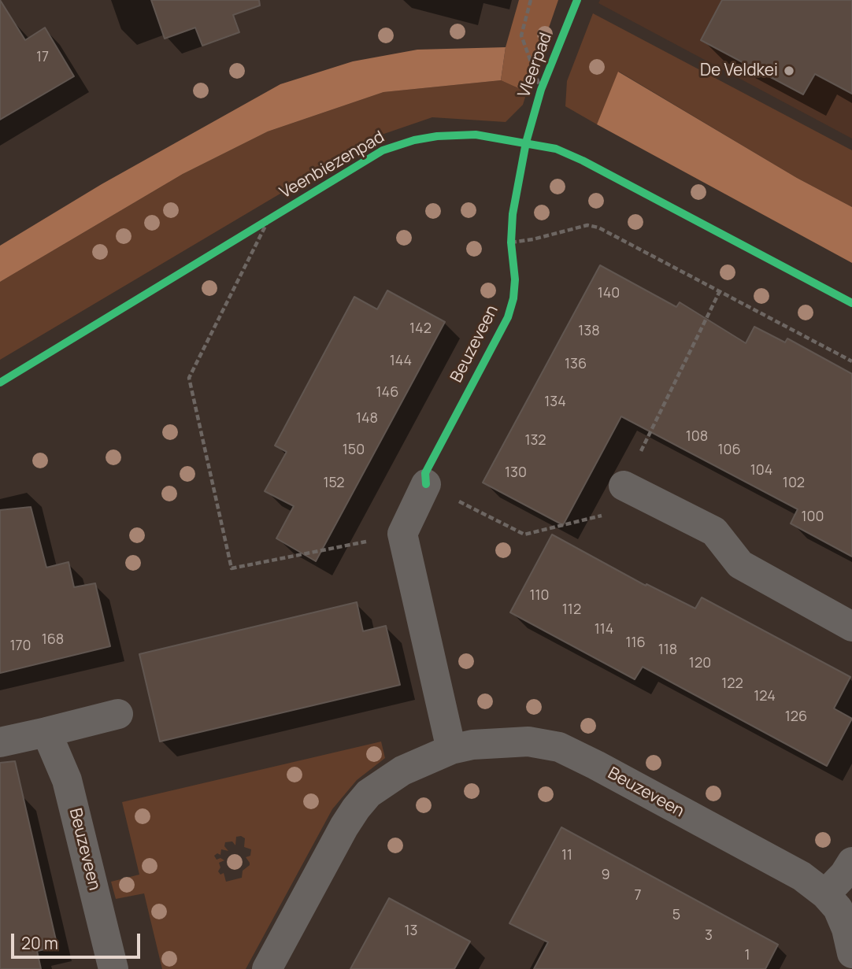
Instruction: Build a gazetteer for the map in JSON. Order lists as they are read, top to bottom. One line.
{"streets":{"street":["Beuzeveen"],"cycle path":["Vleerpad","Veenbiezenpad"]},"places":["De Veldkei"],"house_numbers":["17","140","142","138","144","136","146","134","148","108","132","150","106","104","130","152","102","100","110","112","114","168","116","170","118","120","122","124","126","11","9","7","5","13","3","1"],"scale_bar":"20 m"}
